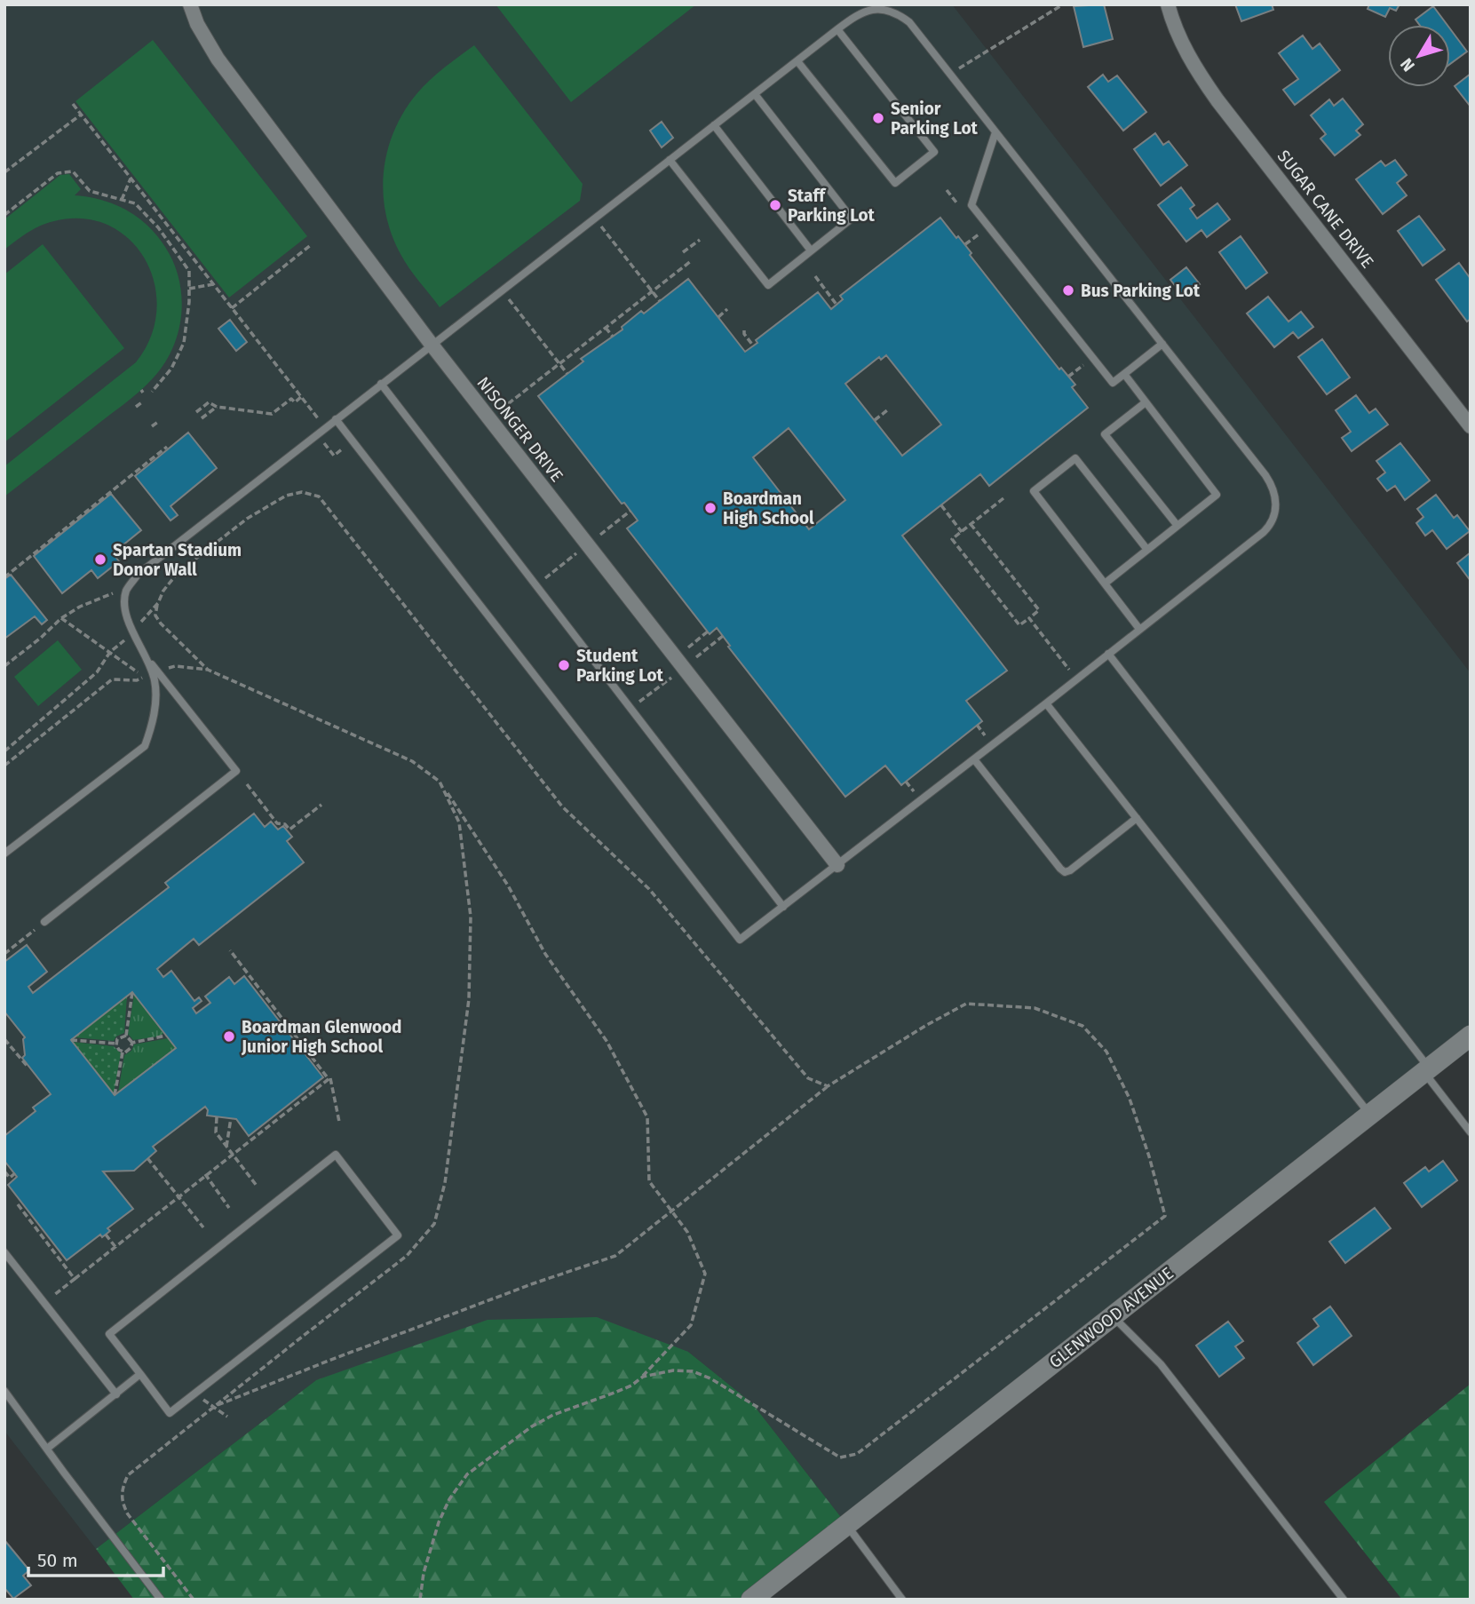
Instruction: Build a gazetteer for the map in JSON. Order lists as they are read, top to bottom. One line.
{"streets":{"street":["SUGAR CANE DRIVE","NISONGER DRIVE","GLENWOOD AVENUE"]},"places":["Senior Parking Lot","Staff Parking Lot","Bus Parking Lot","Boardman High School","Spartan Stadium Donor Wall","Student Parking Lot","Boardman Glenwood Junior High School"],"scale_bar":"50 m","north":"bottom left"}
